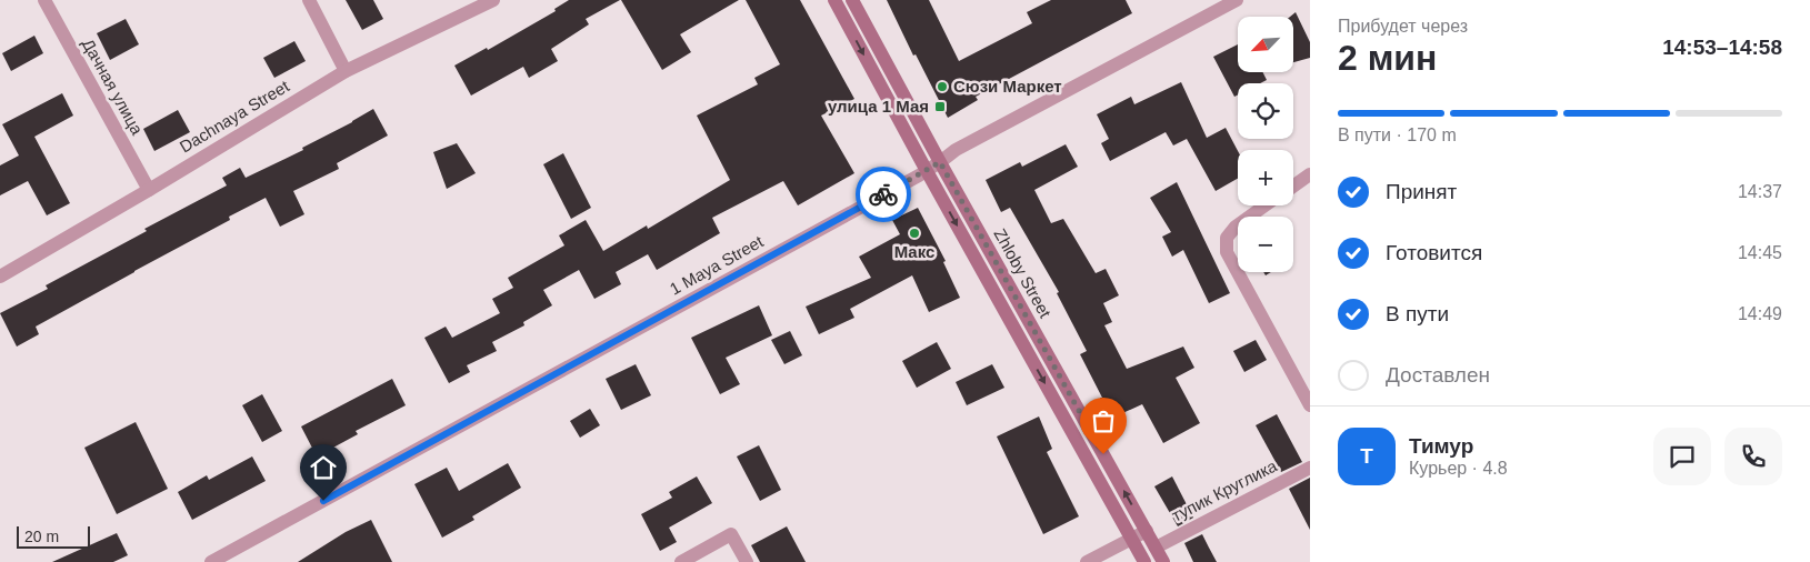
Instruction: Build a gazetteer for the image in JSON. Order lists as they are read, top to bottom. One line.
{"streets":{"main road":["Zhloby Street"],"street":["Дачная улица","Dachnaya Street","1 Maya Street","тупик Круглика"]},"crossings":[["Дачная улица","Dachnaya Street"],["1 Maya Street","Zhloby Street"],["Zhloby Street","тупик Круглика"]],"places":{"other":["Сюзи Маркет","Макс"],"transit":["улица 1 Мая"]},"scale_bar":"20 m","north":"bottom left","page":{"heading":["2 мин","Прибудет через","14:53–14:58"],"panel":["Тимур","Курьер · 4.8"],"map_buttons":["+","−"],"bar":"В пути · 170 m","list":[["Принят","14:37"],["Готовится","14:45"],["В пути","14:49"],"Доставлен"],"round":"Т","scale":"20 m"}}
